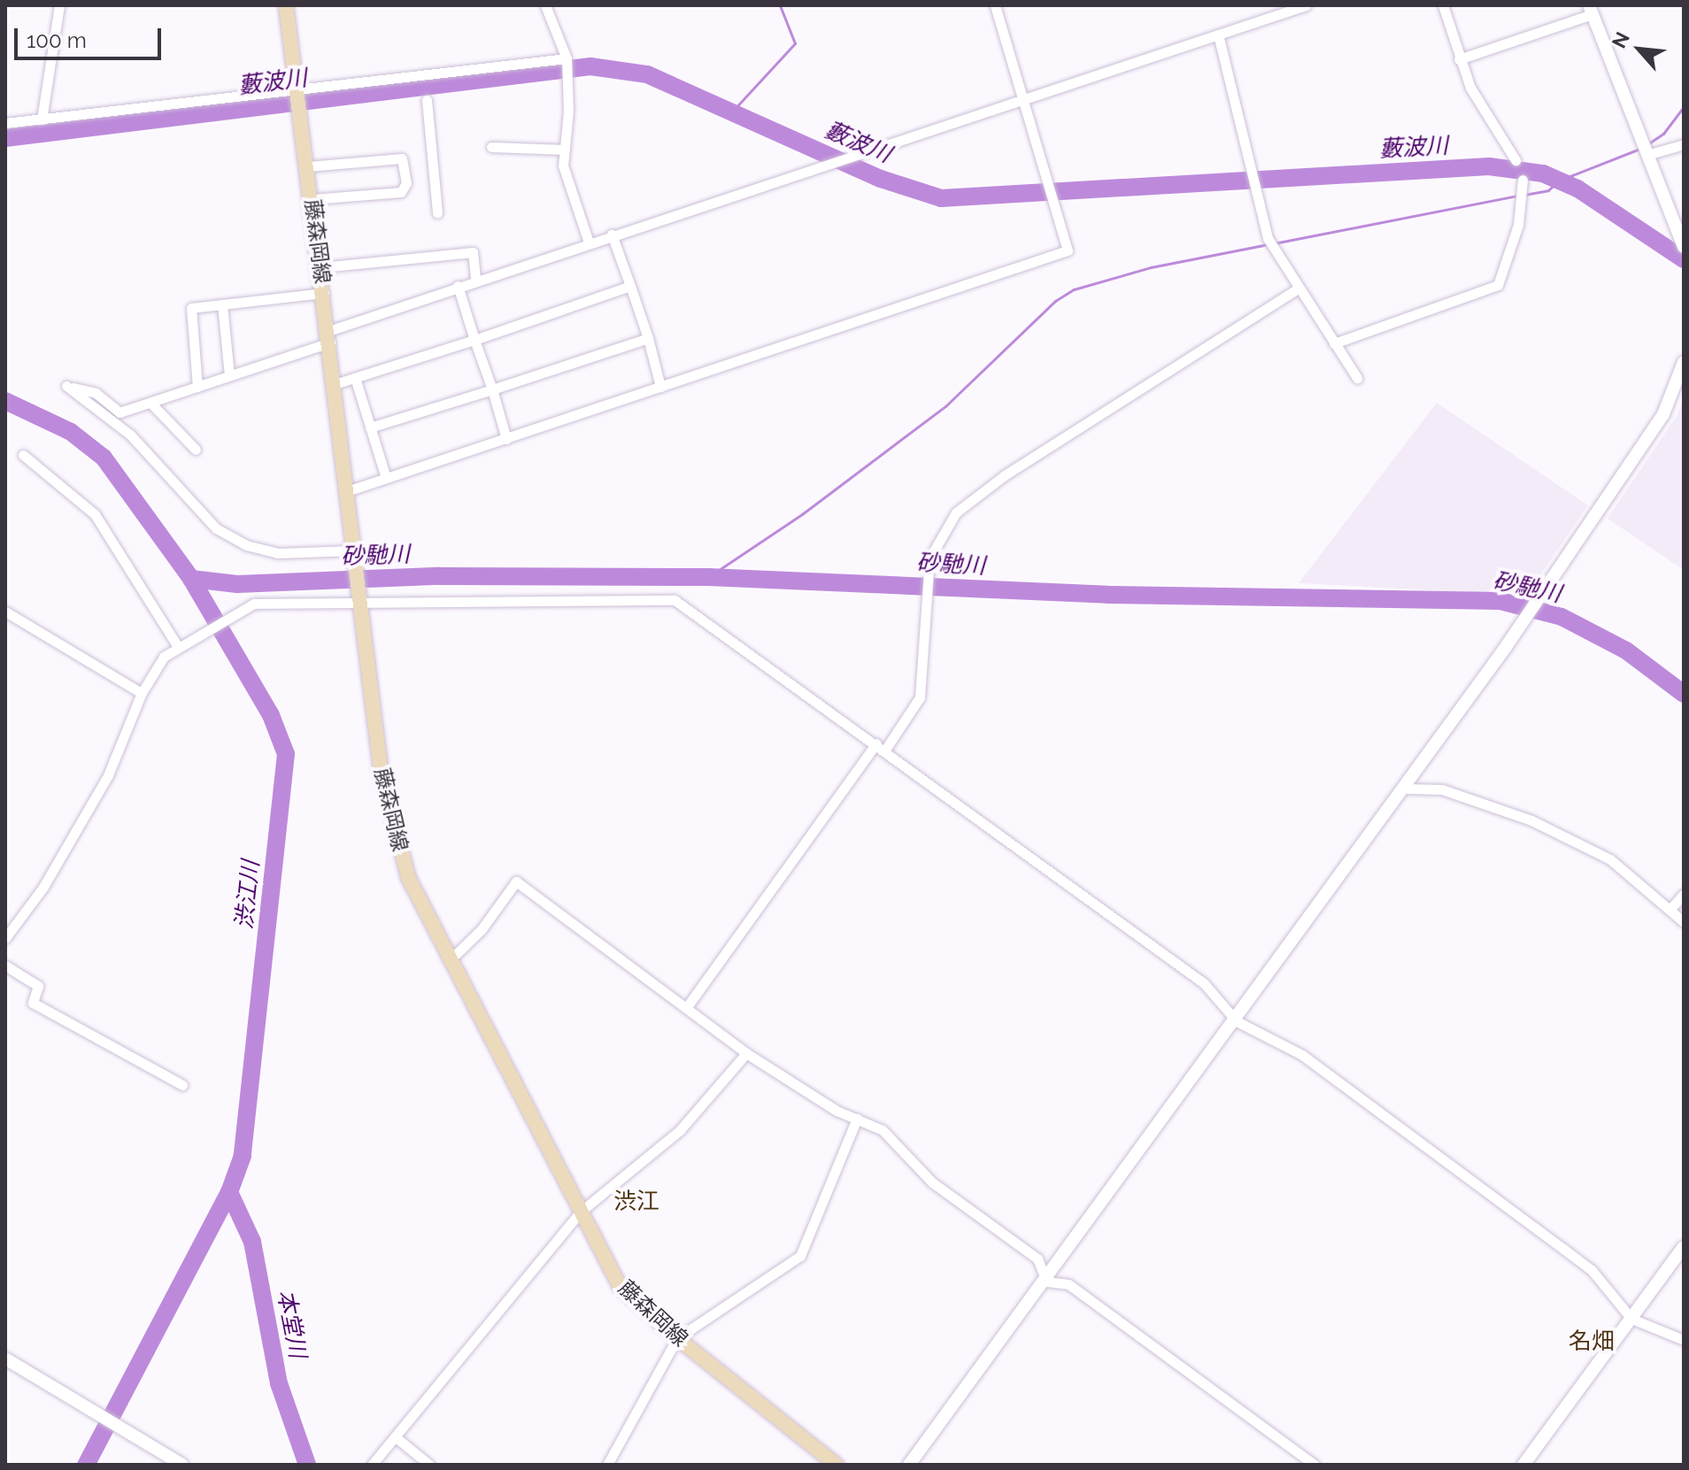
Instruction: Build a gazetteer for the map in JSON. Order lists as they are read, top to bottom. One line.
{"streets":{"main road":["藤森岡線"]},"districts":["渋江","名畑"],"water":["藪波川","砂馳川","渋江川","本堂川"],"scale_bar":"100 m","north":"top left"}
